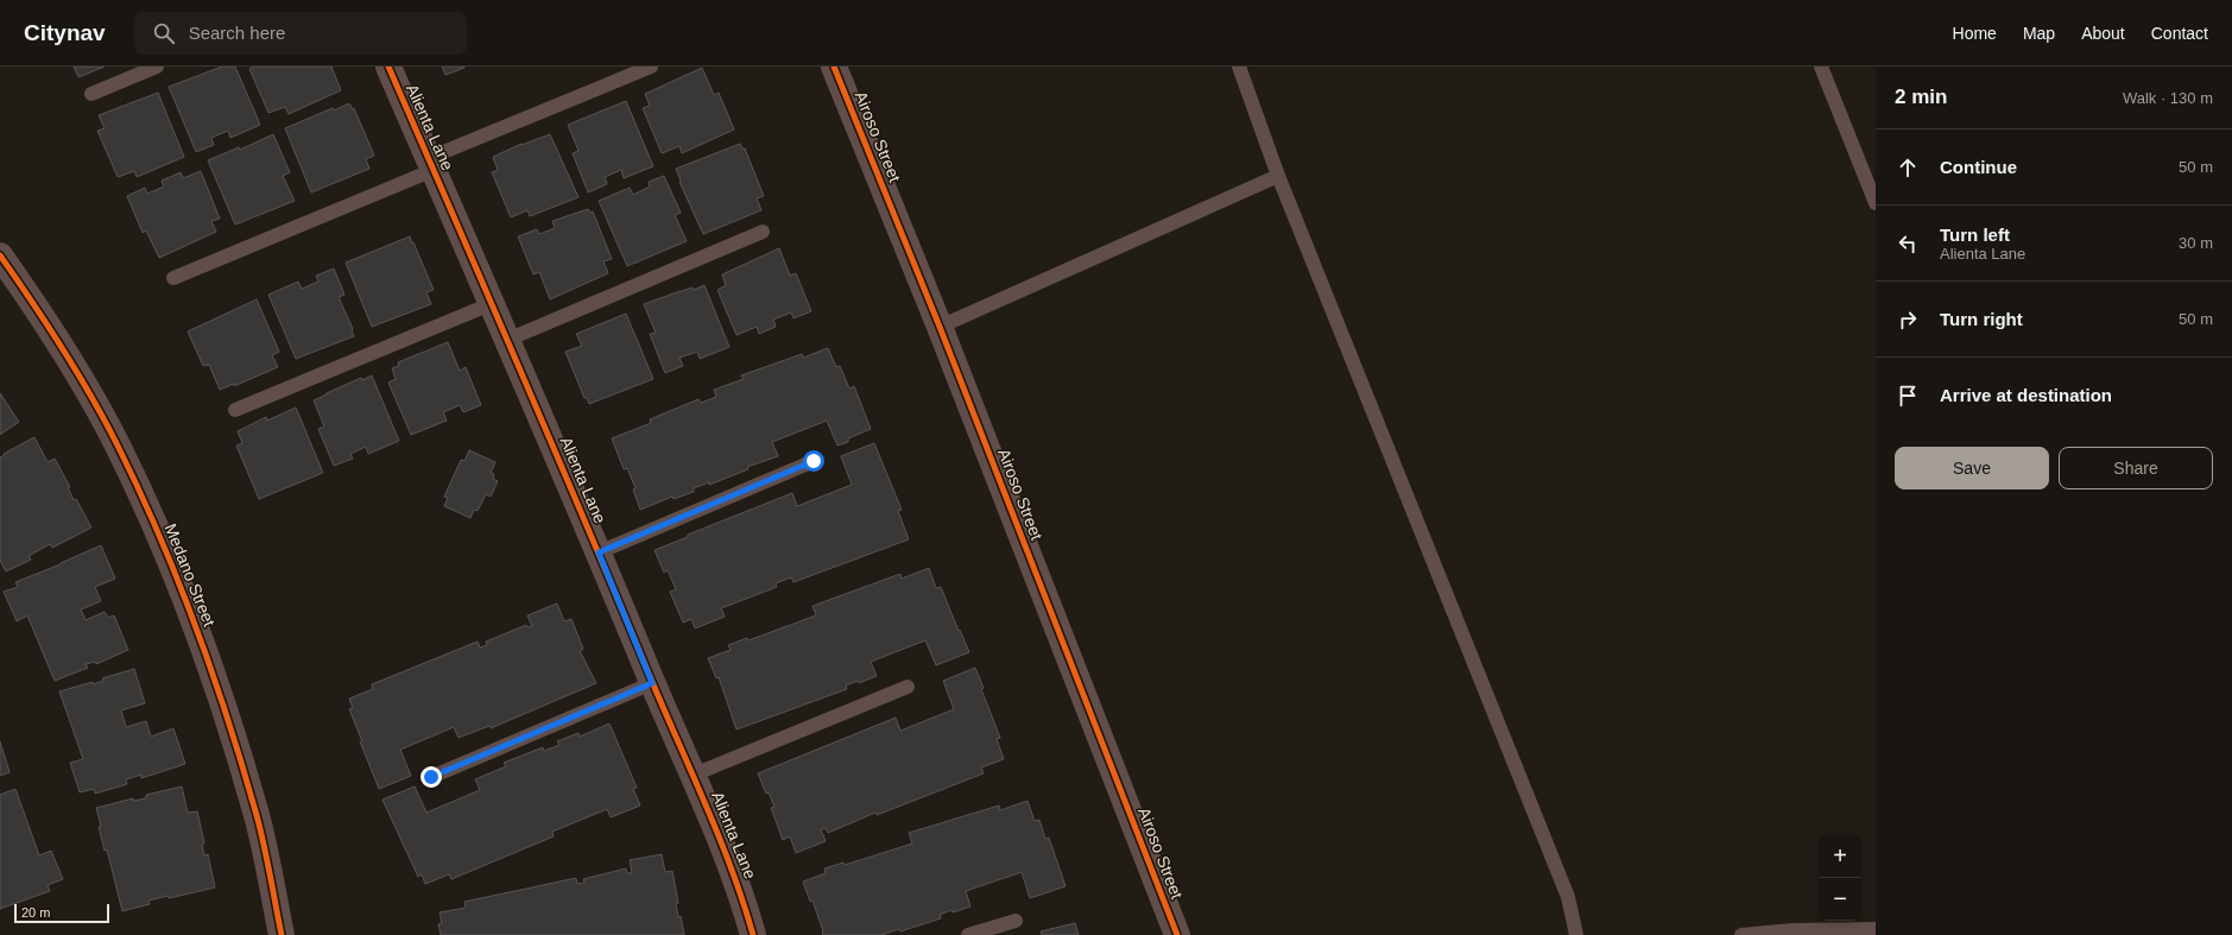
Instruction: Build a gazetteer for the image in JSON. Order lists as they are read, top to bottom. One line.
{"streets":{"street":["Alienta Lane","Airoso Street","Medano Street"]},"scale_bar":"20 m","page":{"header":"Citynav","search":"Search here","nav":["Home","Map","About","Contact"],"heading":["2 min","Walk · 130 m"],"list":[["Continue","50 m"],["Turn left","Alienta Lane","30 m"],["Turn right","50 m"],"Arrive at destination"],"buttons":["Save","Share"],"map_buttons":["+","−"],"scale":"20 m"}}
